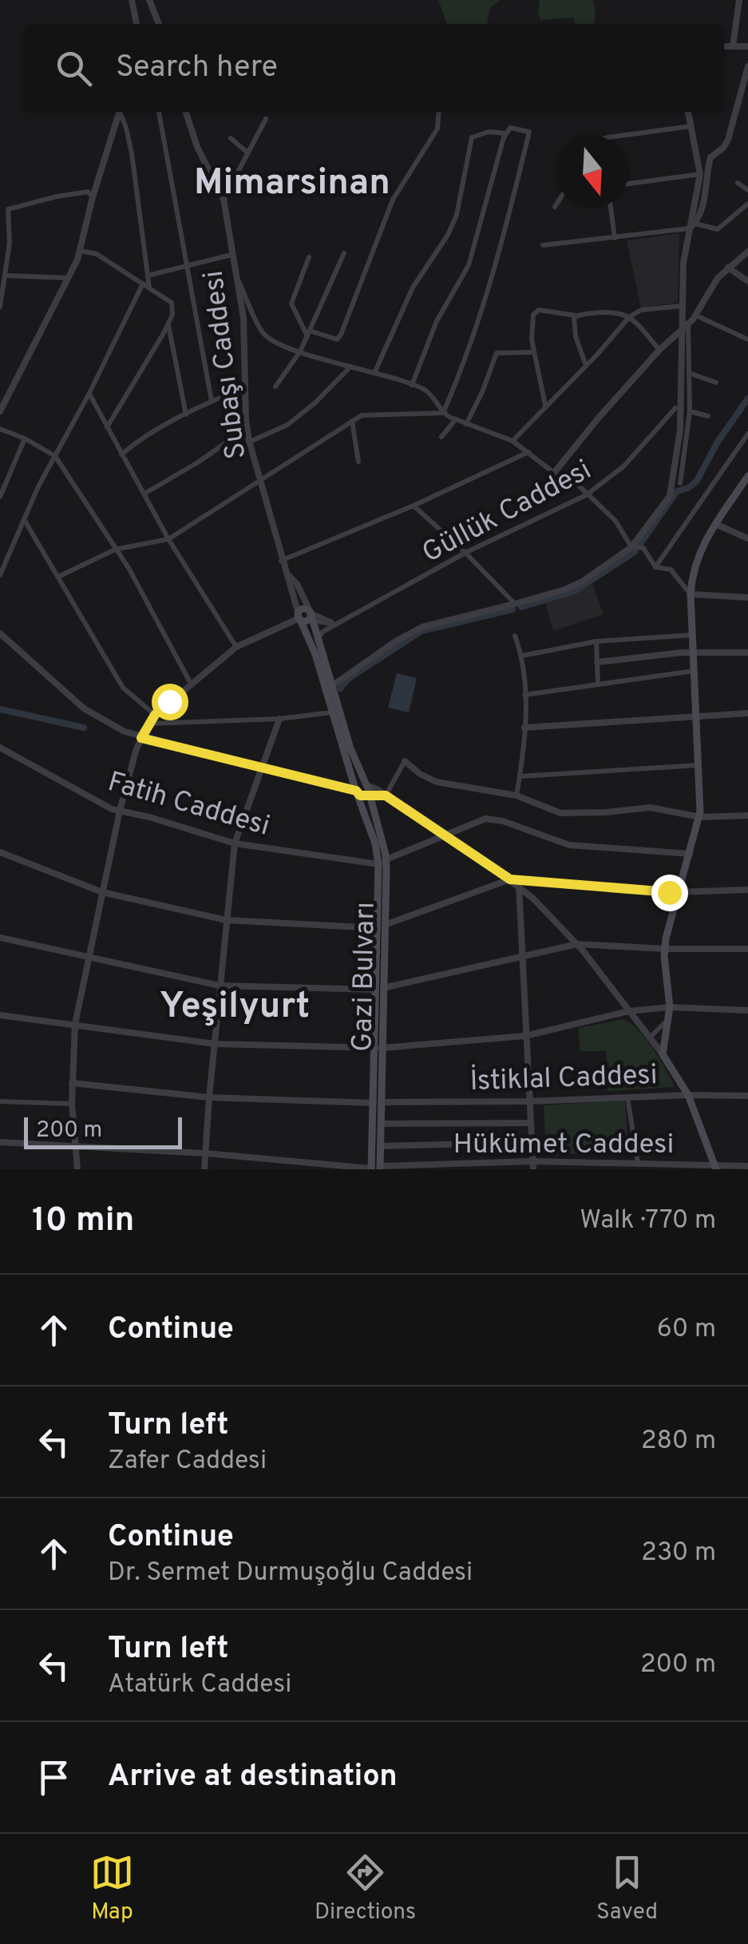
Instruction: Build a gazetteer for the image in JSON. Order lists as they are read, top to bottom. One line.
{"streets":{"main road":["Gazi Bulvarı"],"street":["Subaşı Caddesi","Güllük Caddesi","Fatih Caddesi","İstiklal Caddesi","Hükümet Caddesi"]},"crossings":[["Subaşı Caddesi","Gazi Bulvarı"],["Güllük Caddesi","Gazi Bulvarı"],["Fatih Caddesi","Gazi Bulvarı"],["Gazi Bulvarı","İstiklal Caddesi"],["Gazi Bulvarı","Hükümet Caddesi"]],"districts":["Mimarsinan","Yeşilyurt"],"scale_bar":"200 m","north":"bottom","page":{"search":"Search here","scale":"200 m","heading":["10 min","Walk · 770 m"],"list":[["Continue","60 m"],["Turn left","Zafer Caddesi","280 m"],["Continue","Dr. Sermet Durmuşoğlu Caddesi","230 m"],["Turn left","Atatürk Caddesi","200 m"],"Arrive at destination"],"nav":["Map","Directions","Saved"]}}
